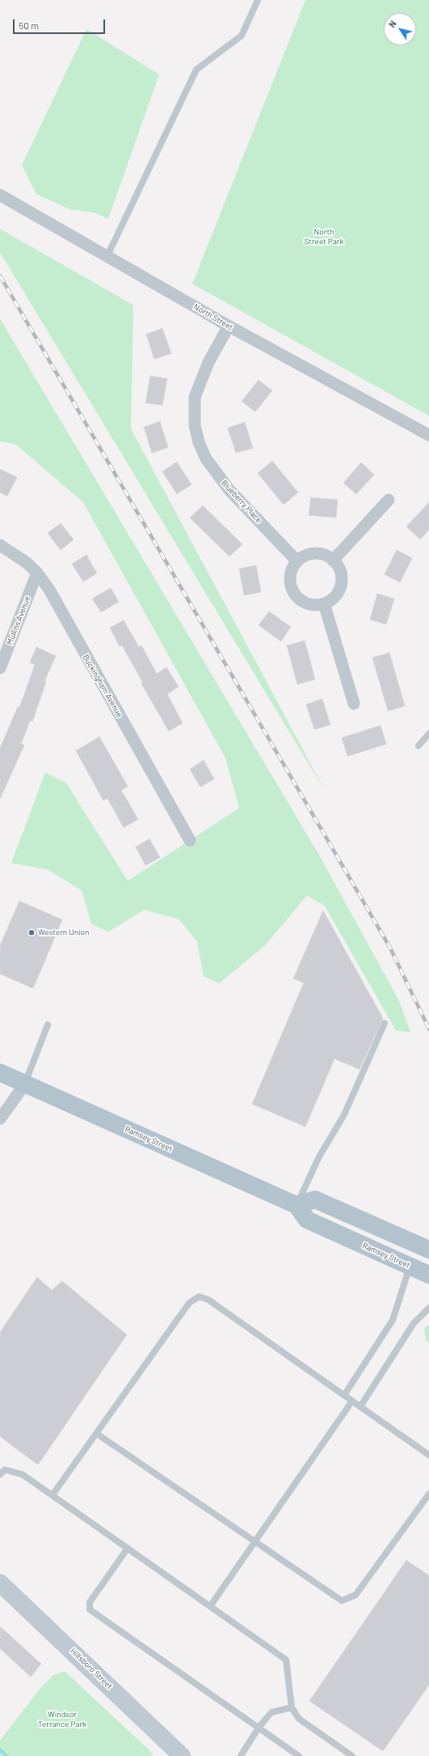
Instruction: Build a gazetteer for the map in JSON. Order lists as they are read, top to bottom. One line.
{"streets":{"main road":["Ramsey Street"],"street":["North Street","Blueberry Place","Mullins Avenue","Buckingham Avenue","Hillsboro Street"]},"crossings":[["North Street","Blueberry Place"],["Mullins Avenue","Buckingham Avenue"]],"parks":["North Street Park","Windsor Terrance Park"],"places":["Western Union"],"scale_bar":"50 m","north":"top left"}
